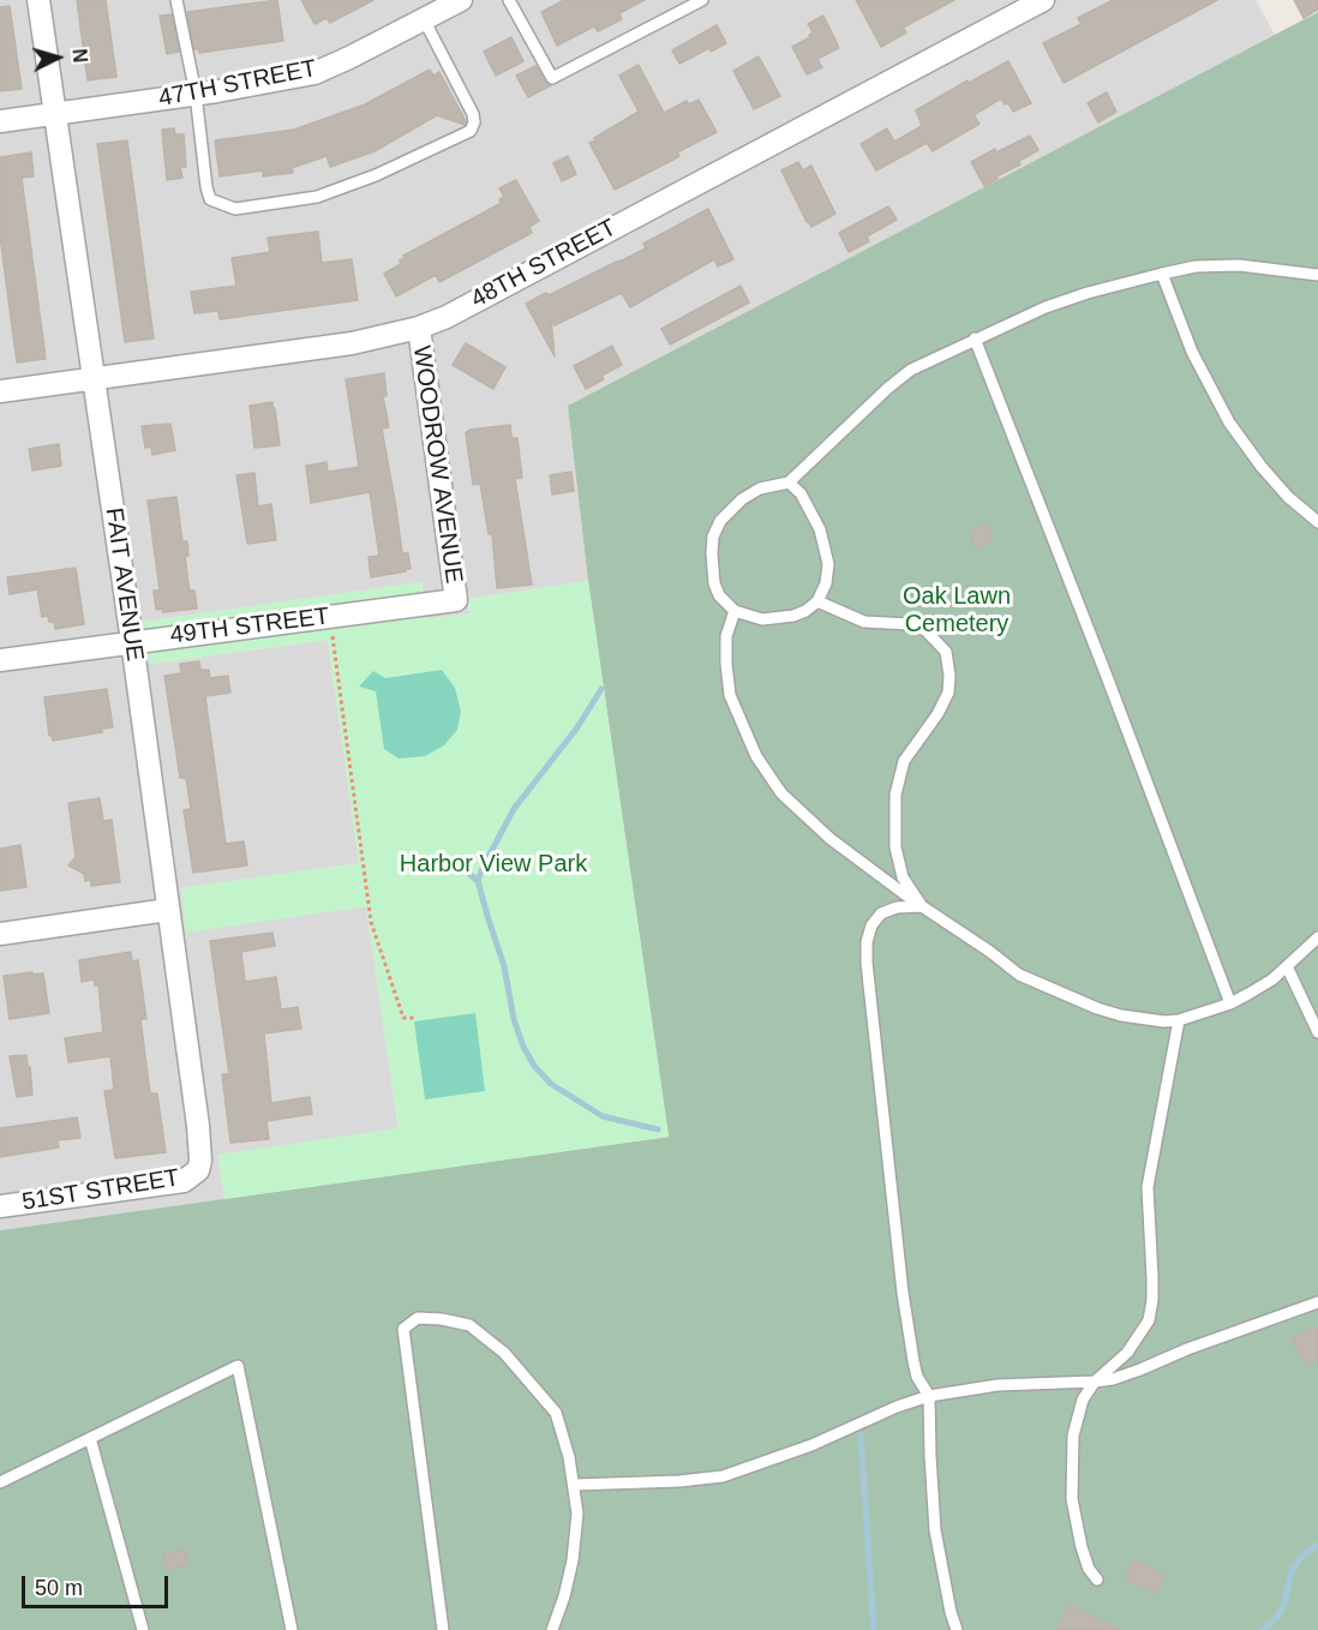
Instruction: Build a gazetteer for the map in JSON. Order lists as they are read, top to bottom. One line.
{"streets":{"street":["47TH STREET","48TH STREET","WOODROW AVENUE","FAIT AVENUE","49TH STREET","51ST STREET"]},"crossings":[["47TH STREET","FAIT AVENUE"],["48TH STREET","WOODROW AVENUE"],["48TH STREET","FAIT AVENUE"],["WOODROW AVENUE","49TH STREET"],["FAIT AVENUE","49TH STREET"],["FAIT AVENUE","51ST STREET"]],"parks":["Oak Lawn Cemetery","Harbor View Park"],"scale_bar":"50 m","north":"right"}
